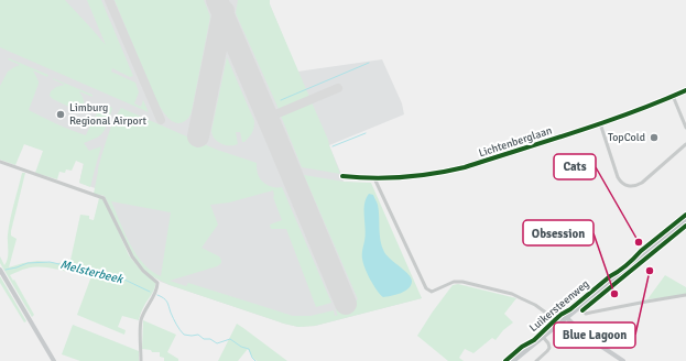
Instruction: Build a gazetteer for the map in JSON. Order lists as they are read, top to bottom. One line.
{"streets":{"main road":["Luikersteenweg"],"street":["Lichtenberglaan"]},"water":["Melsterbeek"],"places":["Limburg Regional Airport","TopCold","Cats","Blue Lagoon","Obsession"]}
